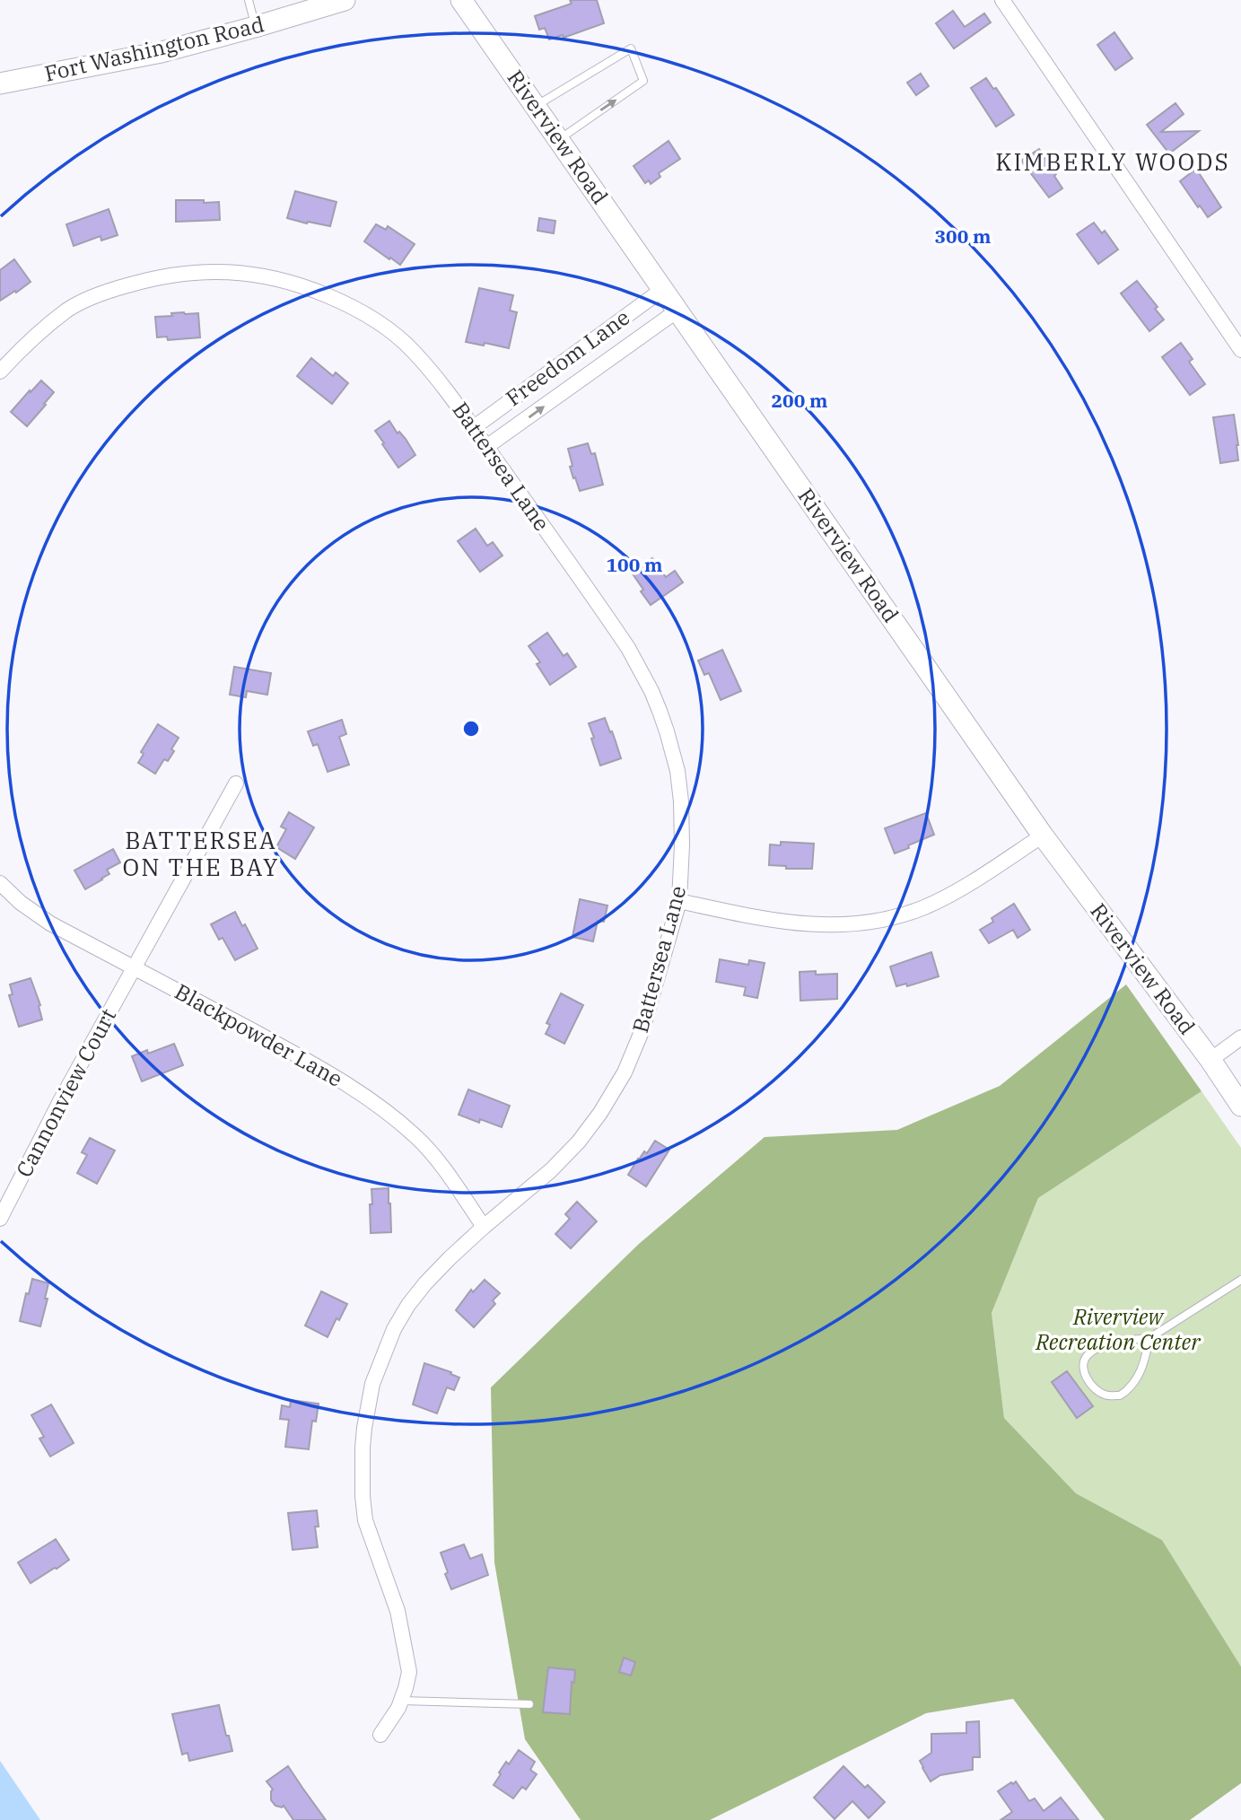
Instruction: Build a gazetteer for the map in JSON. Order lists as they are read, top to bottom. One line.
{"streets":{"street":["Fort Washington Road","Riverview Road","Freedom Lane","Battersea Lane","Blackpowder Lane","Cannonview Court"]},"crossings":[["Riverview Road","Freedom Lane"],["Freedom Lane","Battersea Lane"],["Battersea Lane","Blackpowder Lane"],["Blackpowder Lane","Cannonview Court"]],"districts":["KIMBERLY WOODS","BATTERSEA ON THE BAY"],"parks":["Riverview Recreation Center"],"rings":["300 m","200 m","100 m"]}
